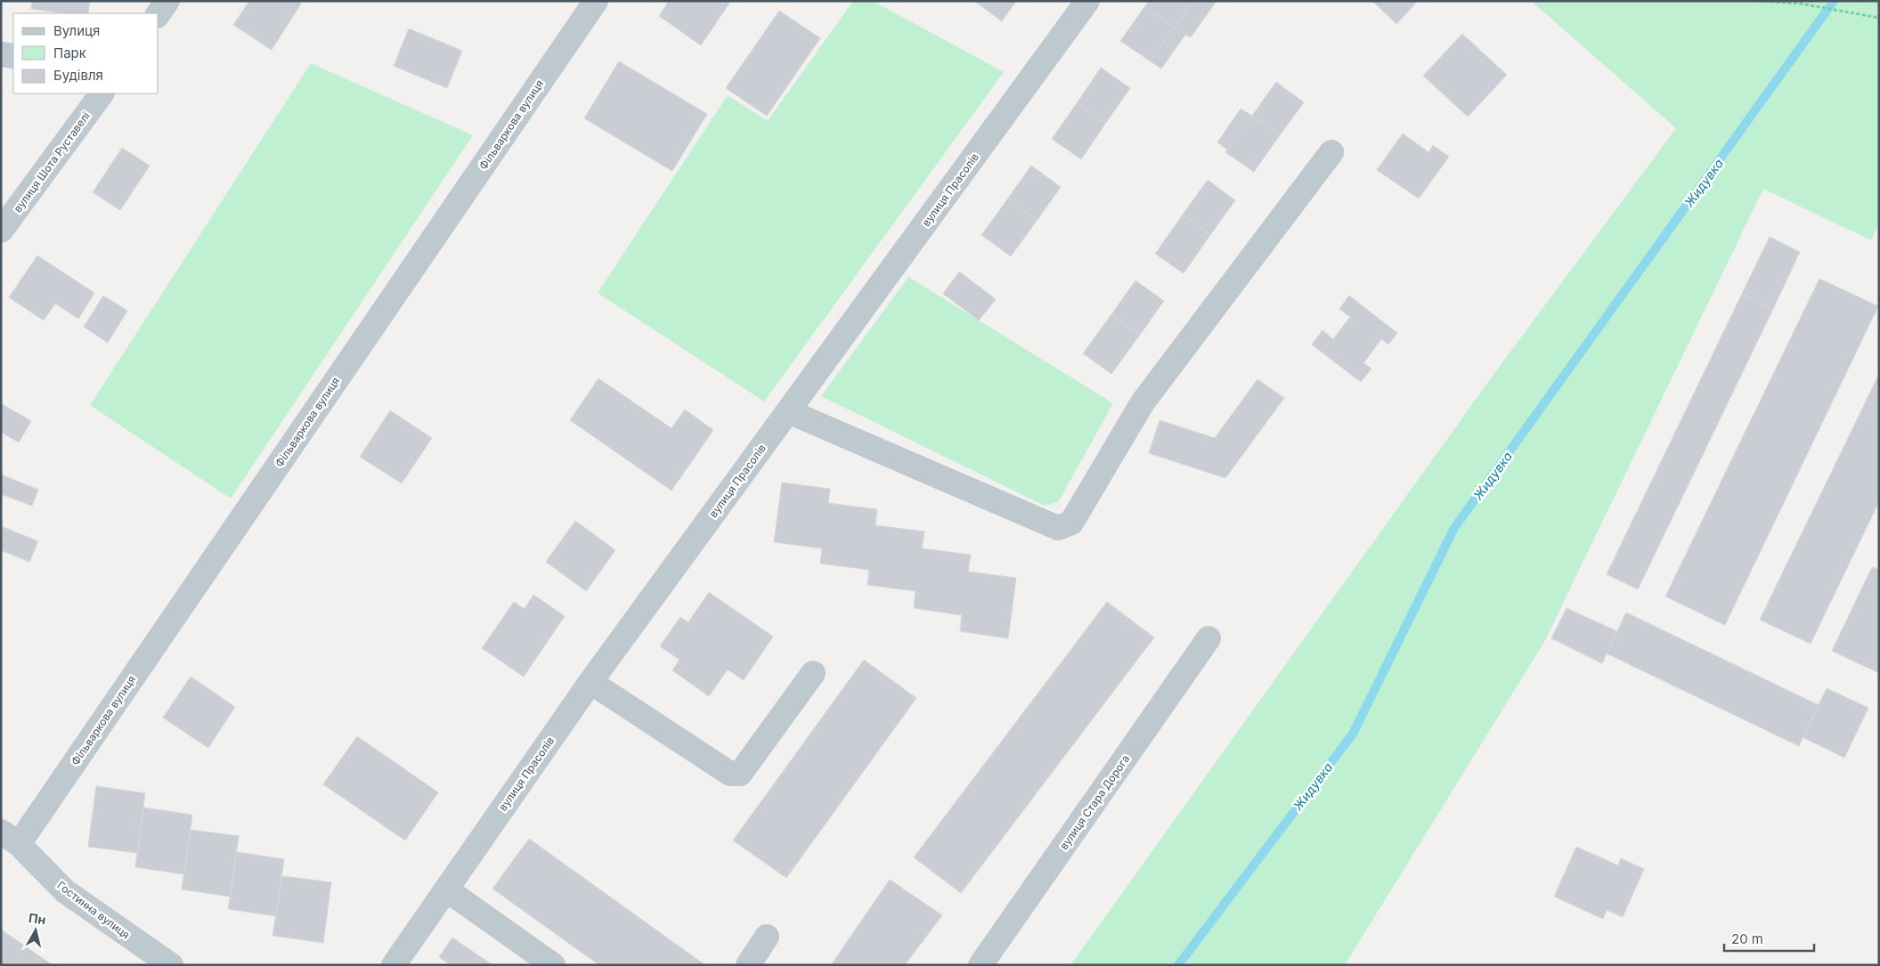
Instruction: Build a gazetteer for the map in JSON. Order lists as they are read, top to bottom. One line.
{"streets":{"street":["Фільваркова вулиця","вулиця Шота Руставелі","вулиця Прасолів","вулиця Стара Дорога","Гостинна вулиця"]},"crossings":[["Фільваркова вулиця","Гостинна вулиця"]],"water":["Жидувка"],"legend":["Вулиця","Парк","Будівля"],"scale_bar":"20 m","north":"top"}
